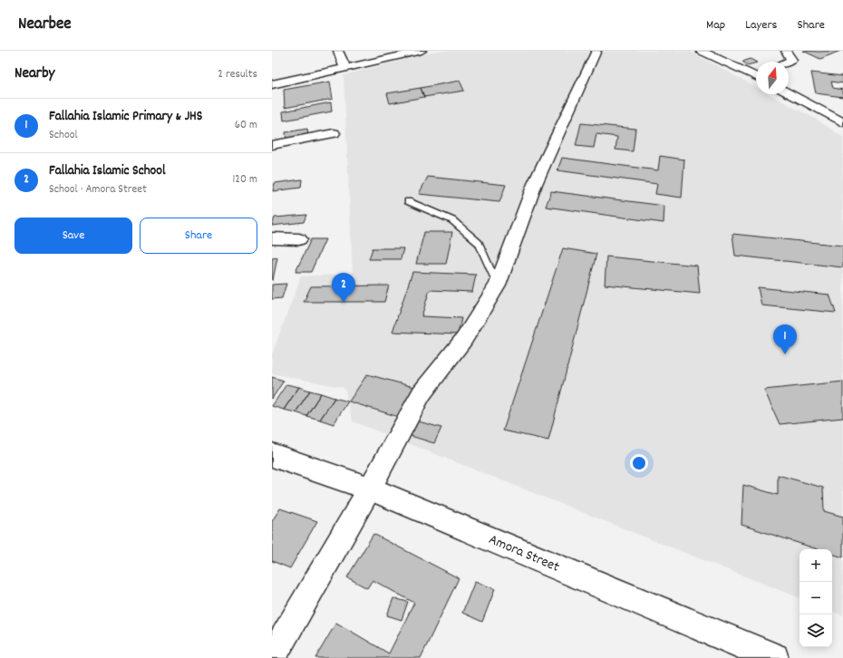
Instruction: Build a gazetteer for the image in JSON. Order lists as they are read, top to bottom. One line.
{"streets":{"street":["Amora Street"]},"north":"top","page":{"header":"Nearbee","nav":["Map","Layers","Share"],"heading":["Nearby","2 results"],"list":[{"mark":"1","name":"Fallahia Islamic Primary & JHS","note":"School","value":"60 m"},{"mark":"2","name":"Fallahia Islamic School","note":"School · Amora Street","value":"120 m"}],"buttons":["Save","Share"],"pins":["2","1"],"map_buttons":["+","−"]}}
